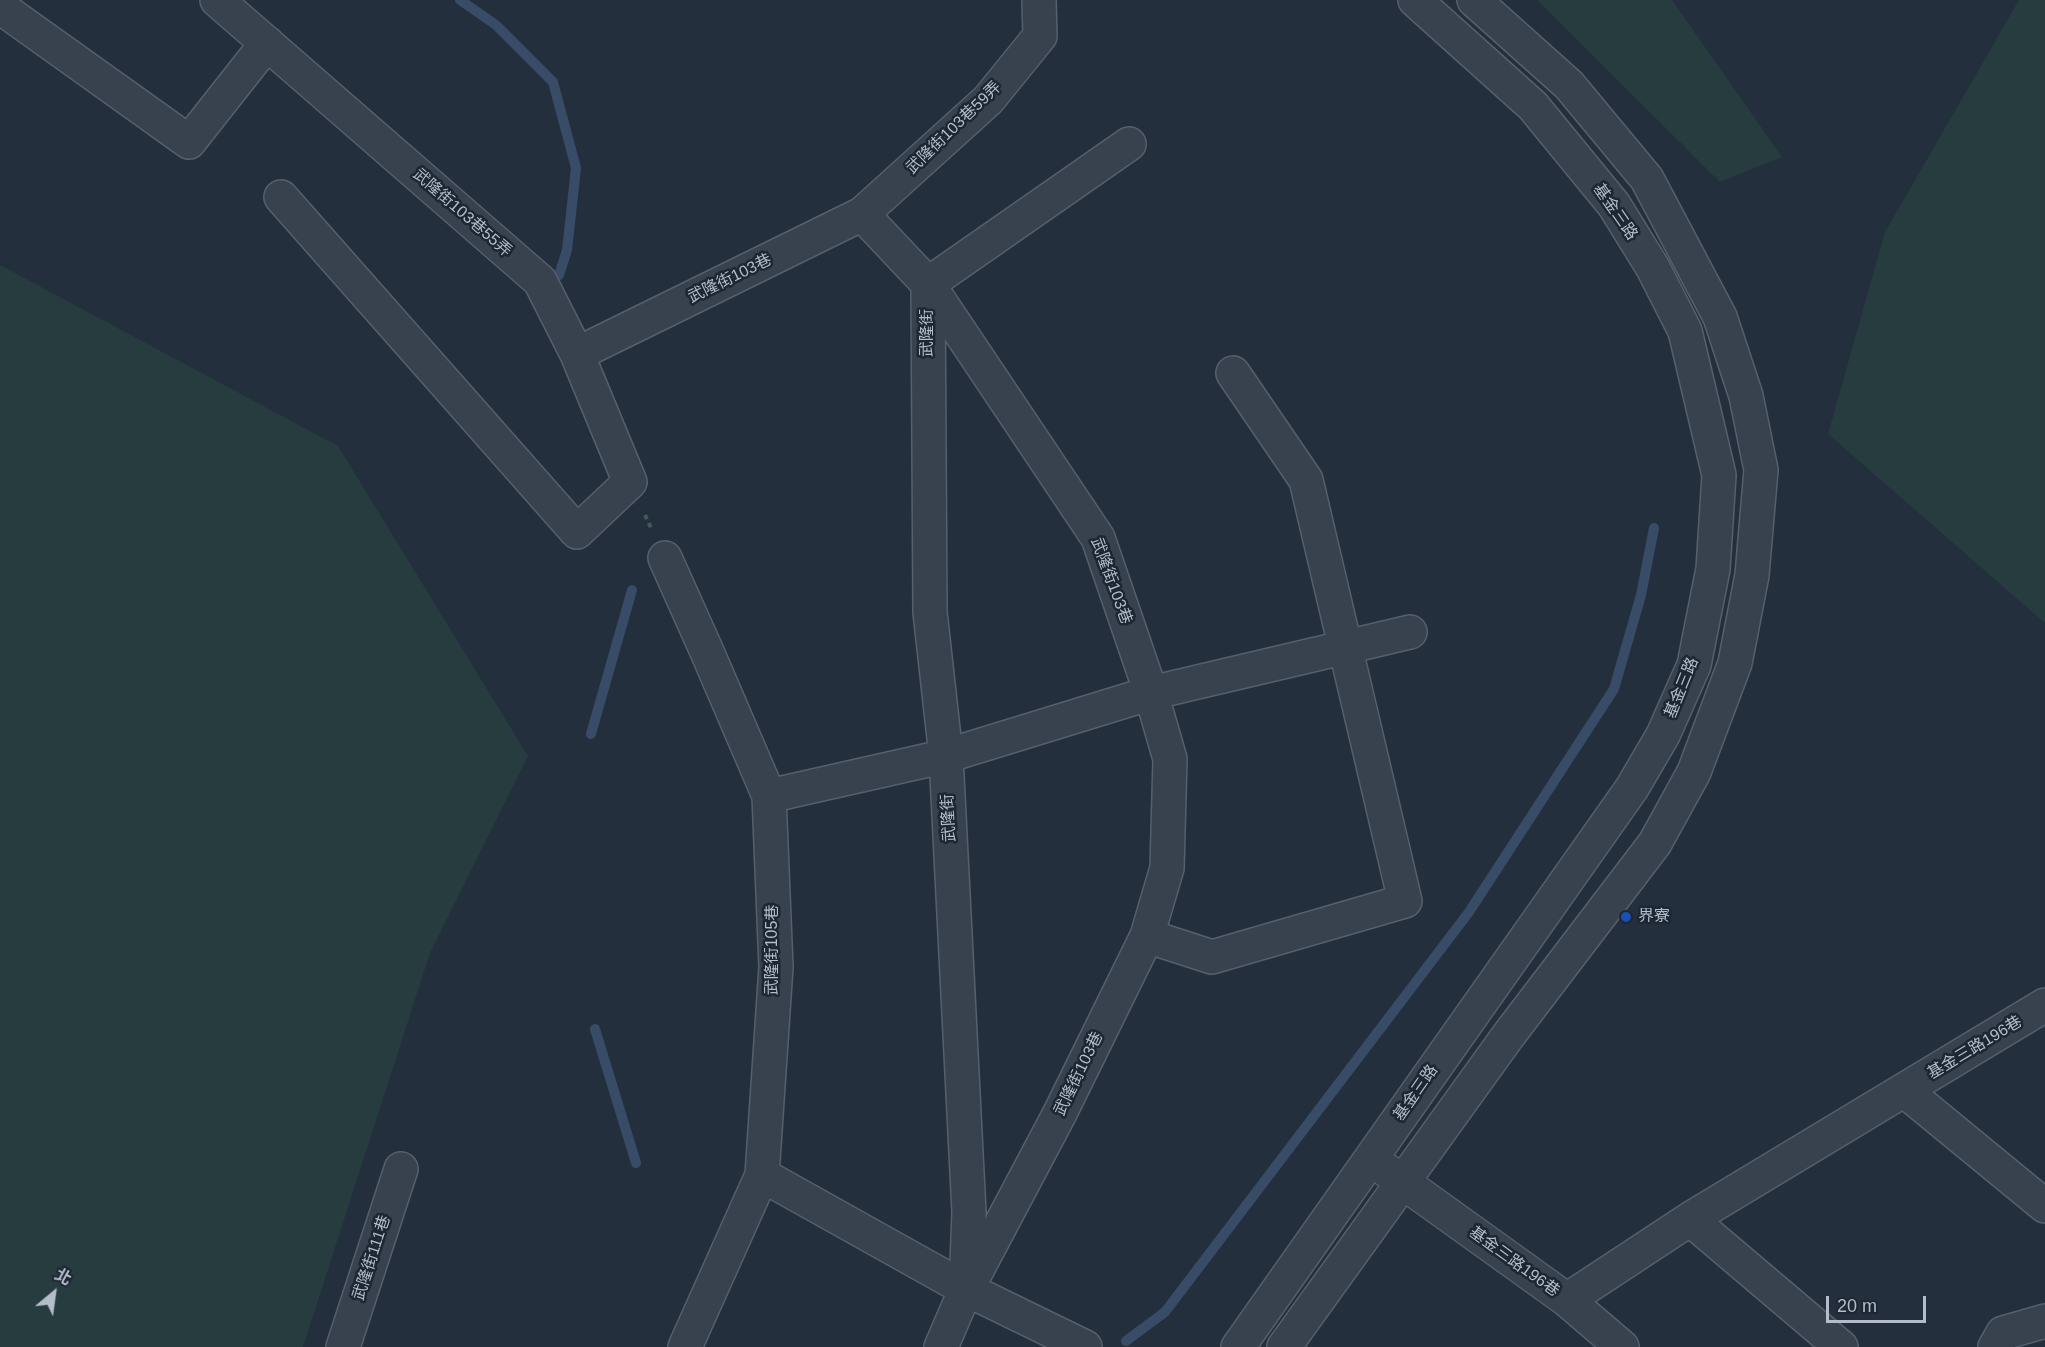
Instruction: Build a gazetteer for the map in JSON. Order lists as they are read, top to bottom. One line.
{"streets":{"street":["武隆街103巷59弄","基金三路","武隆街103巷55弄","武隆街103巷","武隆街","武隆街105巷","基金三路196巷","武隆街111巷"]},"crossings":[["武隆街103巷59弄","武隆街103巷"],["基金三路","基金三路196巷"],["武隆街103巷55弄","武隆街103巷"],["武隆街103巷","武隆街"]],"places":["界寮"],"scale_bar":"20 m","north":"top right"}
